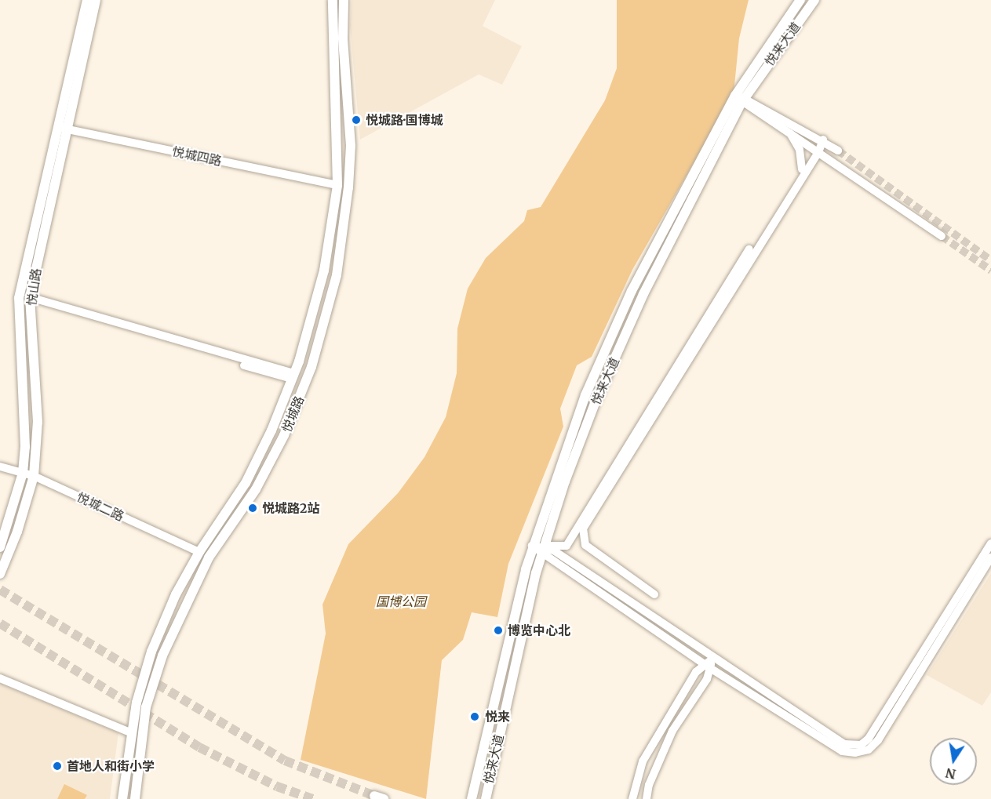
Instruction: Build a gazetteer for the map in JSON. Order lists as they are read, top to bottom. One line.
{"streets":{"main road":["悦来大道","悦山路","悦城路"],"street":["悦城四路","悦城二路"]},"crossings":[["悦城四路","悦山路"],["悦城四路","悦城路"],["悦山路","悦城二路"],["悦城路","悦城二路"]],"parks":["国博公园"],"places":["悦城路·国博城","悦城路2站","博览中心北","悦来","首地人和街小学"],"north":"bottom"}
